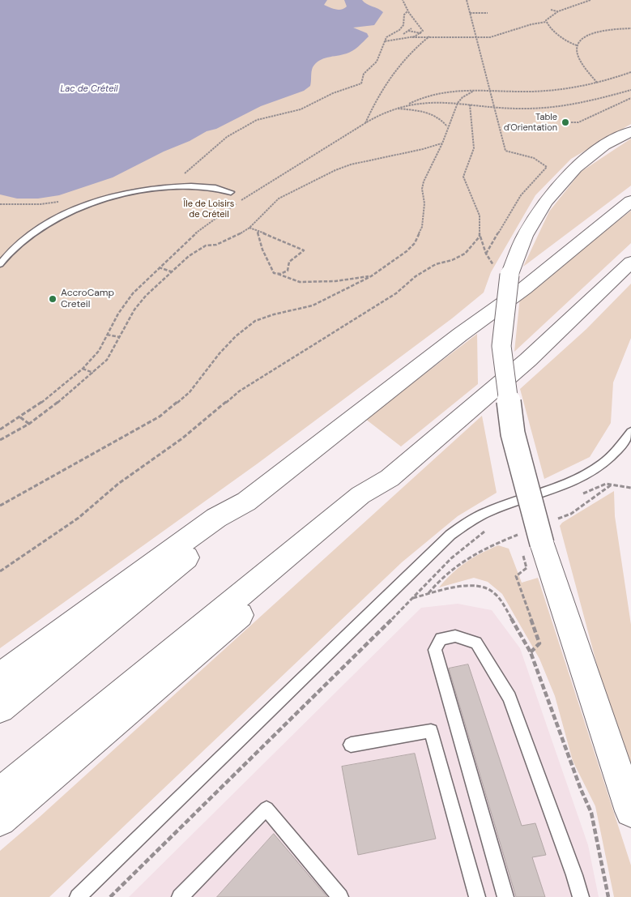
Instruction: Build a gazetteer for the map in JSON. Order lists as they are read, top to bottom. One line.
{"water":["Lac de Créteil"],"parks":["Île de Loisirs de Créteil"],"places":["Table d'Orientation","AccroCamp Creteil"]}
